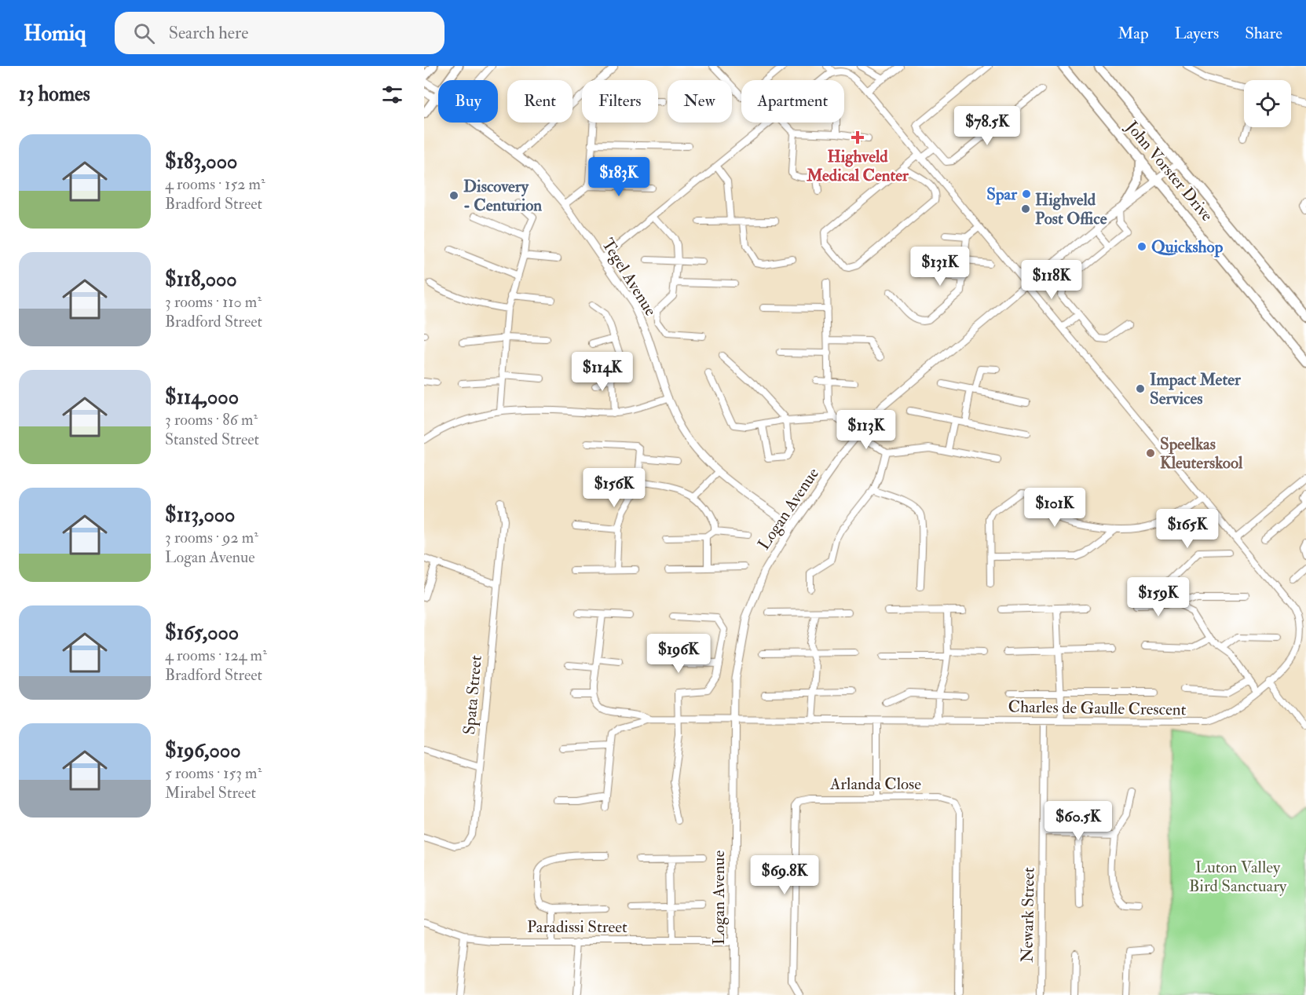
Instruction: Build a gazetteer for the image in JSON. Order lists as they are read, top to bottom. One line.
{"streets":{"main road":["John Vorster Drive"],"street":["Tegel Avenue","Logan Avenue","Spata Street","Charles de Gaulle Crescent","Arlanda Close","Newark Street","Paradissi Street"]},"crossings":[["John Vorster Drive","Logan Avenue"],["Tegel Avenue","Logan Avenue"],["Logan Avenue","Charles de Gaulle Crescent"],["Logan Avenue","Paradissi Street"],["Charles de Gaulle Crescent","Newark Street"]],"parks":["Luton Valley Bird Sanctuary"],"places":{"health":["Highveld Medical Center"],"other":["Spar","Discovery - Centurion","Highveld Post Office","Quickshop","Impact Meter Services","Speelkas Kleuterskool"]},"page":{"header":"Homiq","search":"Search here","nav":["Map","Layers","Share"],"heading":"13 homes","chip":["Buy","Rent","Filters","New","Apartment"],"price":["$78.5K","$183K","$131K","$118K","$114K","$113K","$156K","$101K","$165K","$159K","$196K","$60.5K","$69.8K"],"list":[{"name":"$183,000","note":"4 rooms · 152 m² · Bradford Street"},{"name":"$118,000","note":"3 rooms · 110 m² · Bradford Street"},{"name":"$114,000","note":"3 rooms · 86 m² · Stansted Street"},{"name":"$113,000","note":"3 rooms · 92 m² · Logan Avenue"},{"name":"$165,000","note":"4 rooms · 124 m² · Bradford Street"},{"name":"$196,000","note":"5 rooms · 153 m² · Mirabel Street"}]}}
